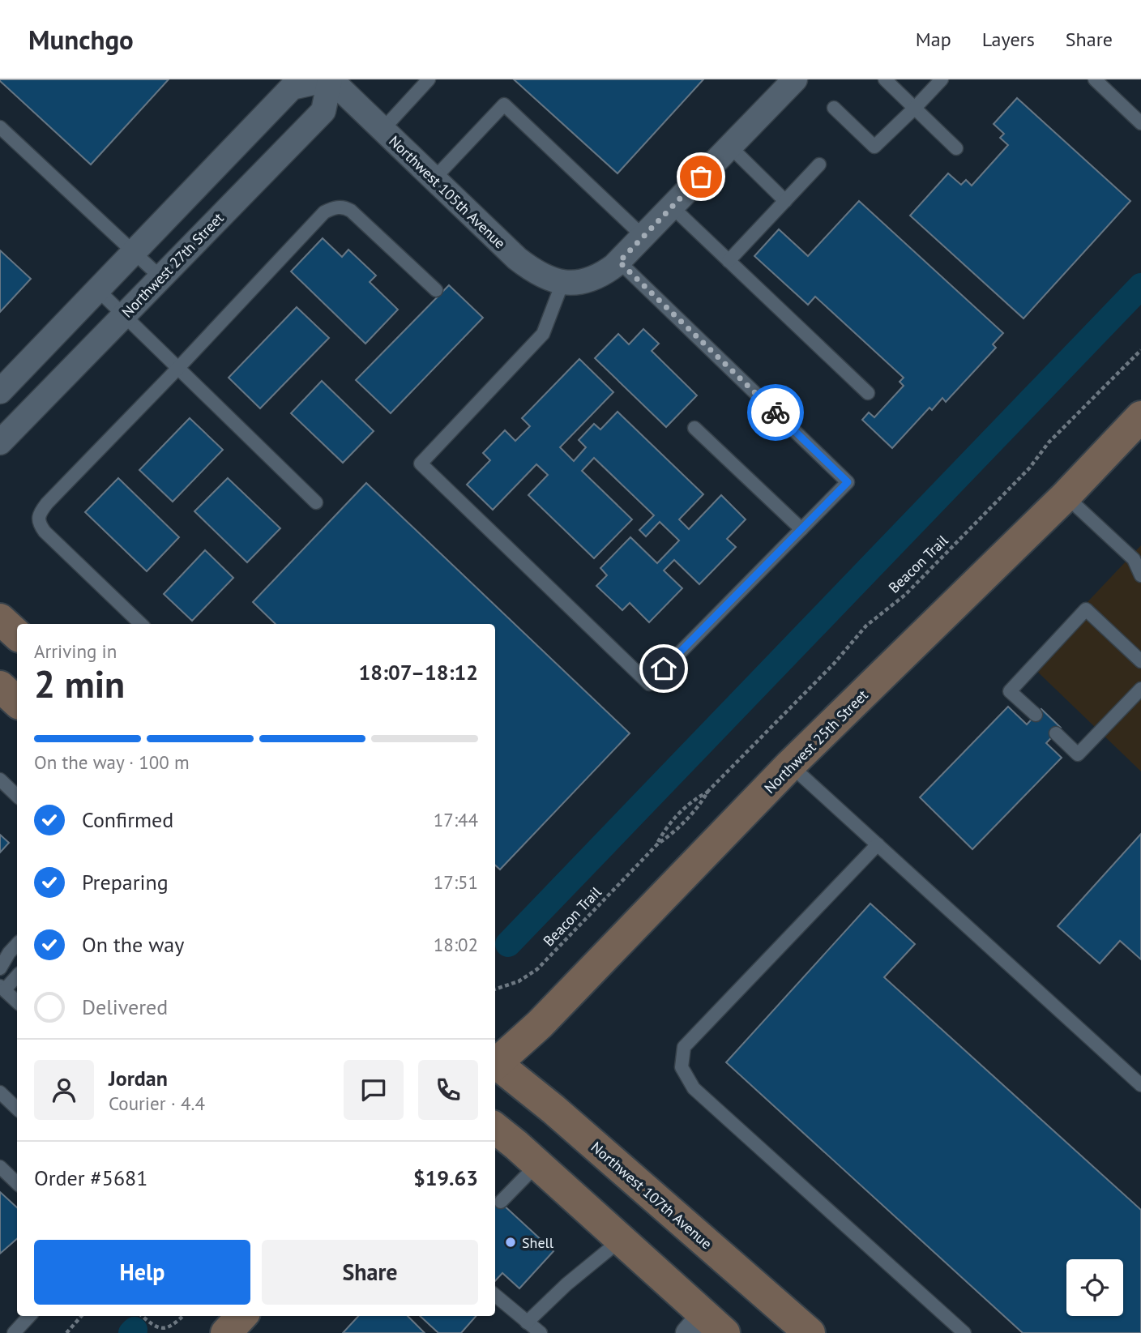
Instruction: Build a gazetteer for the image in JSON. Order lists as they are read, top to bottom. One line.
{"streets":{"main road":["Northwest 25th Street","Northwest 107th Avenue"],"street":["Northwest 105th Avenue","Northwest 27th Street"],"path":["Beacon Trail"]},"crossings":[["Northwest 105th Avenue","Northwest 27th Street"]],"places":["Shell"],"page":{"header":"Munchgo","nav":["Map","Layers","Share"],"heading":["2 min","Arriving in","18:07–18:12"],"panel":["Jordan","Courier · 4.4","Order #5681","$19.63"],"bar":"On the way · 100 m","list":[["Confirmed","17:44"],["Preparing","17:51"],["On the way","18:02"],"Delivered"],"buttons":["Help","Share"]}}
